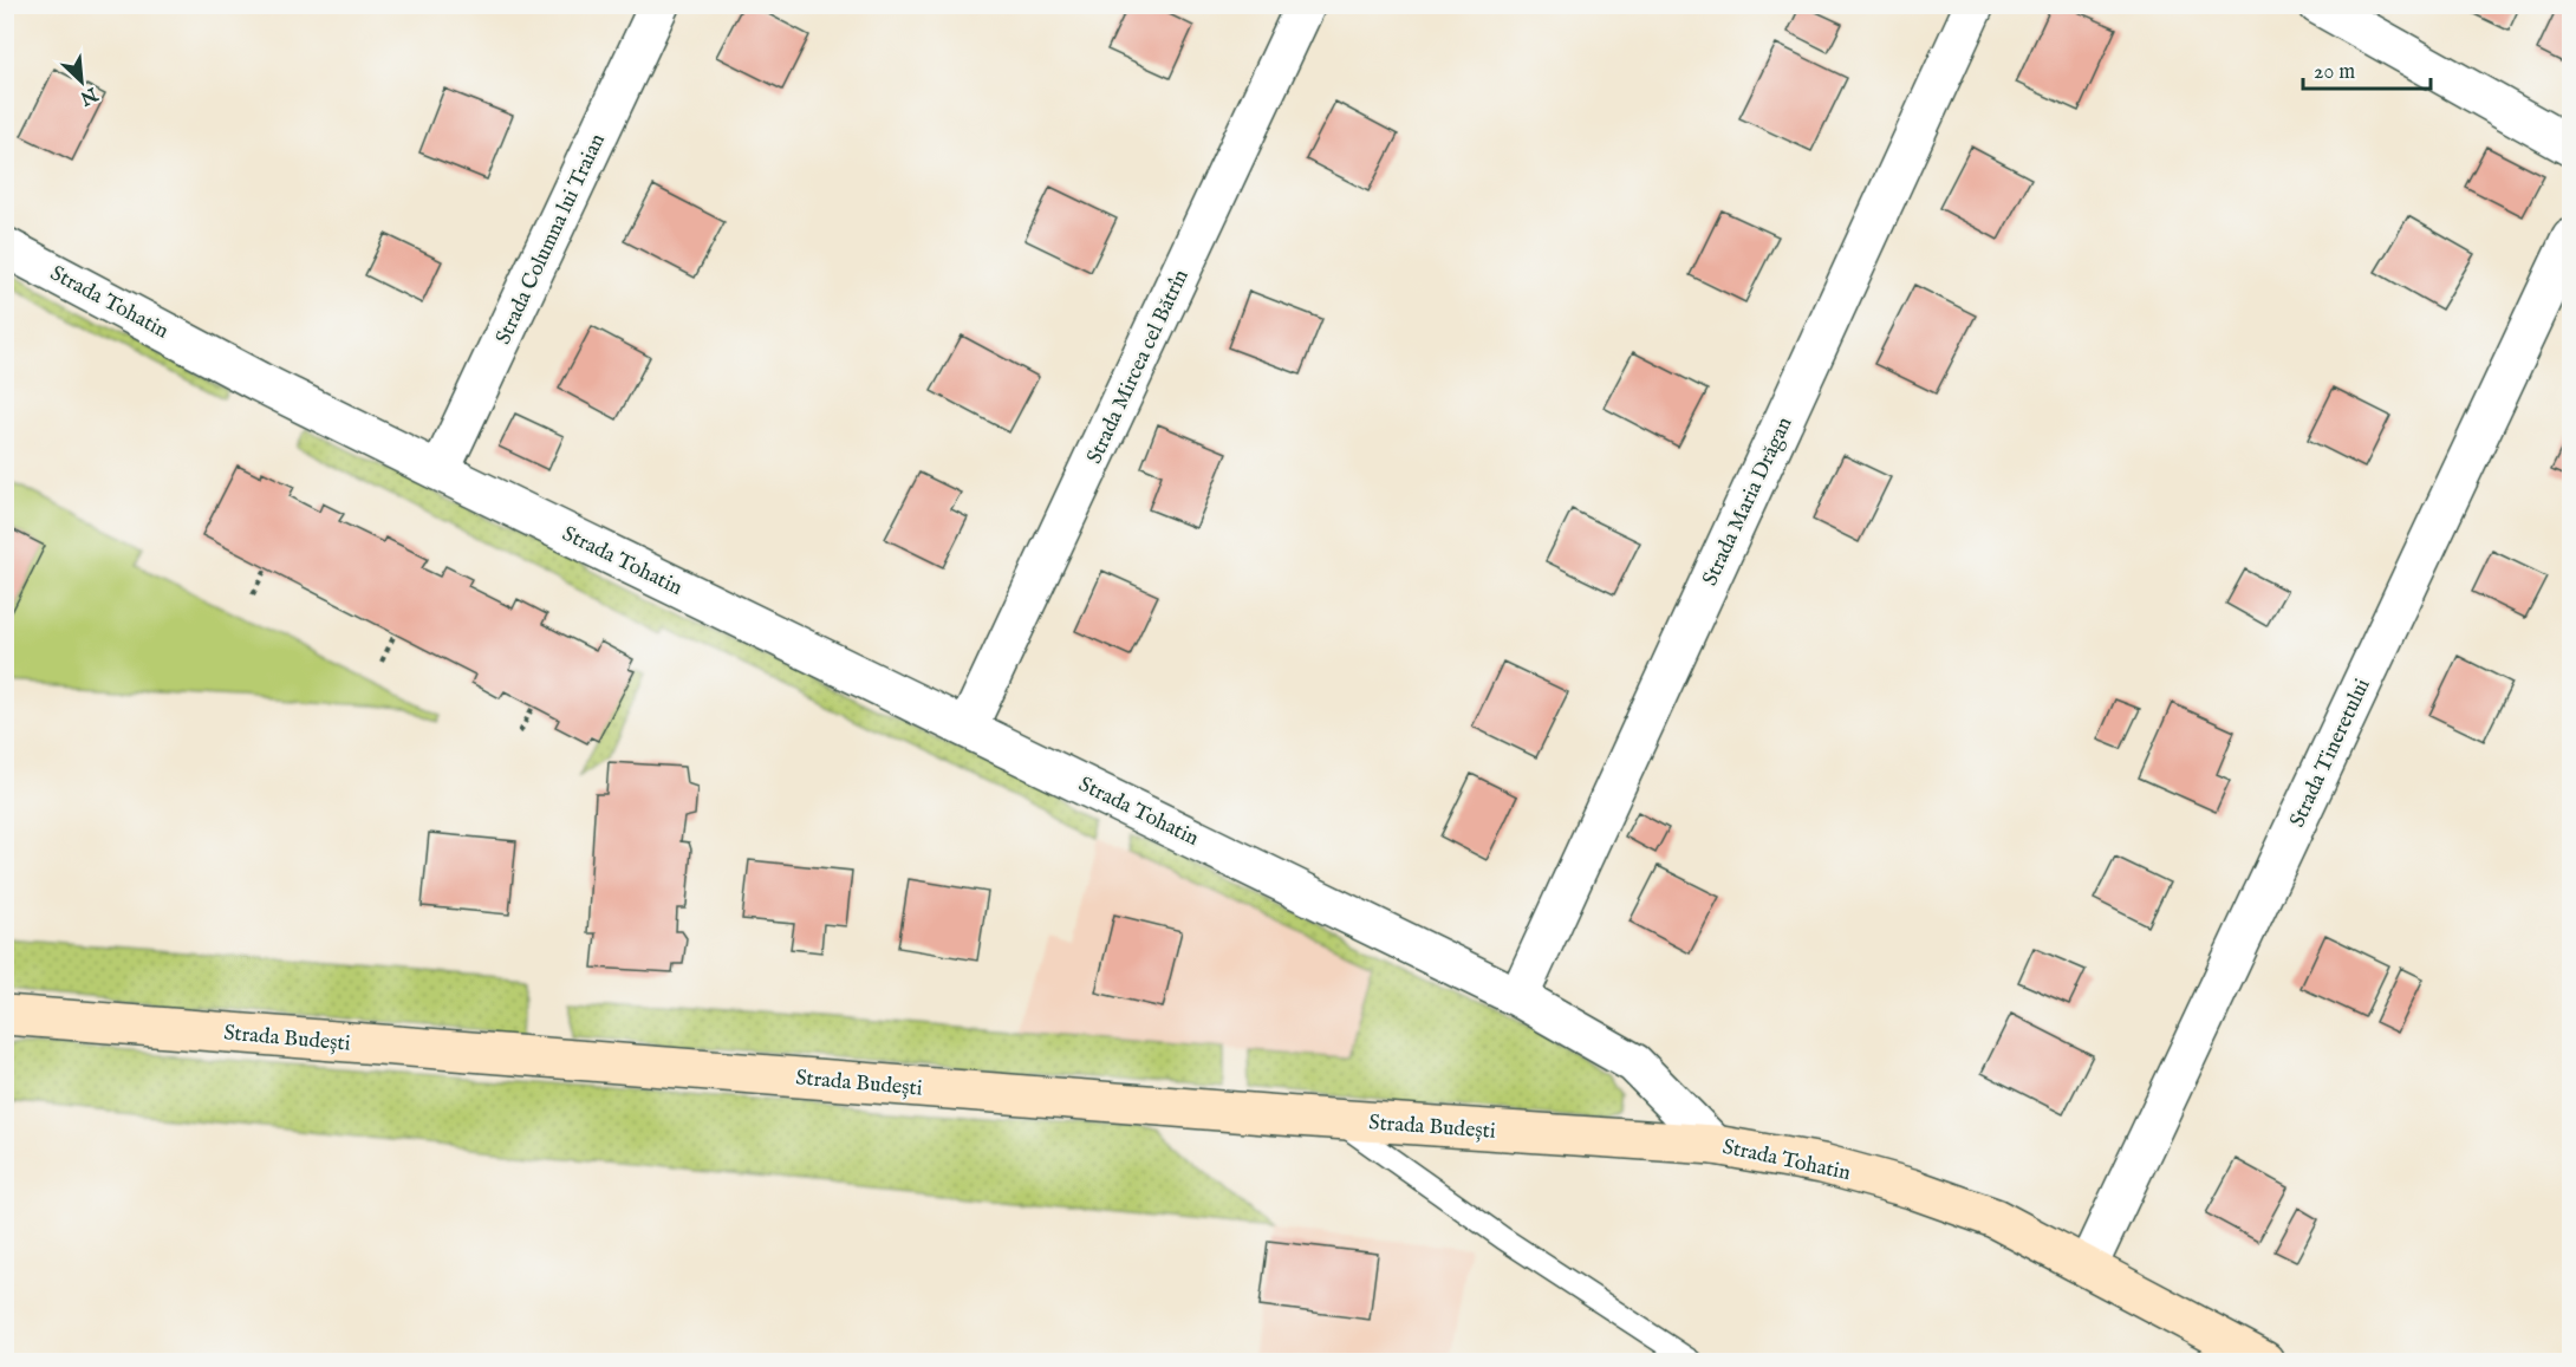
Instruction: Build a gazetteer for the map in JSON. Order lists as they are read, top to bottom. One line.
{"streets":{"street":["Strada Columna lui Traian","Strada Tohatin","Strada Mircea cel Bătrîn","Strada Maria Drăgan","Strada Tineretului","Strada Budești"]},"crossings":[["Strada Columna lui Traian","Strada Tohatin"],["Strada Tohatin","Strada Mircea cel Bătrîn"],["Strada Tohatin","Strada Maria Drăgan"],["Strada Tohatin","Strada Tineretului"],["Strada Tohatin","Strada Budești"]],"scale_bar":"20 m","north":"bottom right"}
